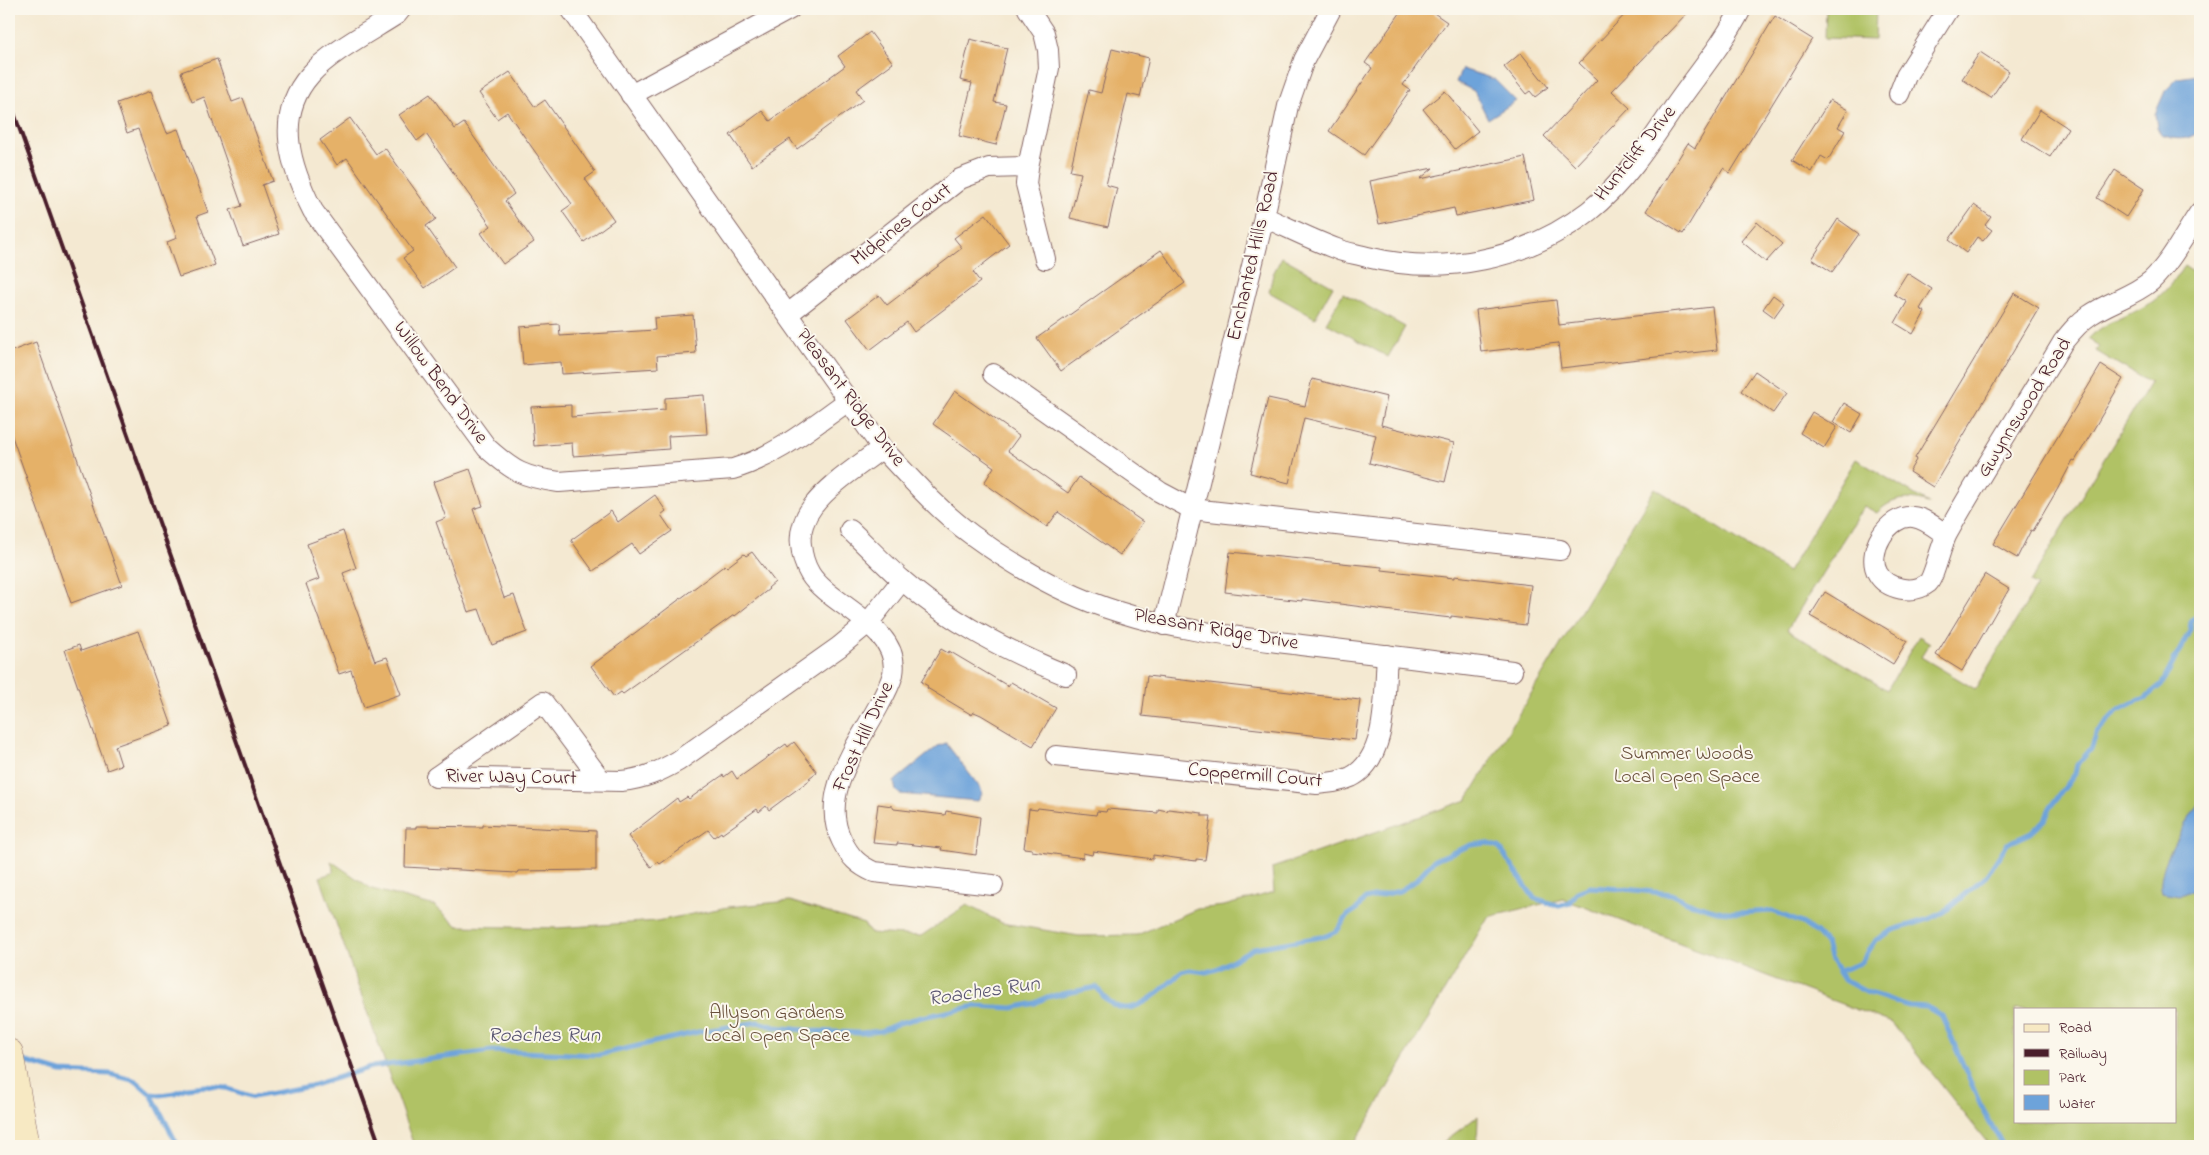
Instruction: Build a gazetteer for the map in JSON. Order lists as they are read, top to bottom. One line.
{"streets":{"street":["Huntcliff Drive","Midpines Court","Enchanted Hills Road","Willow Bend Drive","Pleasant Ridge Drive","Gwynnswood Road","Frost Hill Drive","Coppermill Court","River Way Court"]},"crossings":[["Huntcliff Drive","Enchanted Hills Road"],["Midpines Court","Pleasant Ridge Drive"],["Enchanted Hills Road","Pleasant Ridge Drive"],["Willow Bend Drive","Pleasant Ridge Drive"],["Pleasant Ridge Drive","Frost Hill Drive"],["Pleasant Ridge Drive","Coppermill Court"],["Frost Hill Drive","River Way Court"]],"water":["Roaches Run"],"parks":["Summer Woods Local Open Space","Allyson Gardens Local Open Space"],"legend":["Road","Railway","Park","Water"]}
